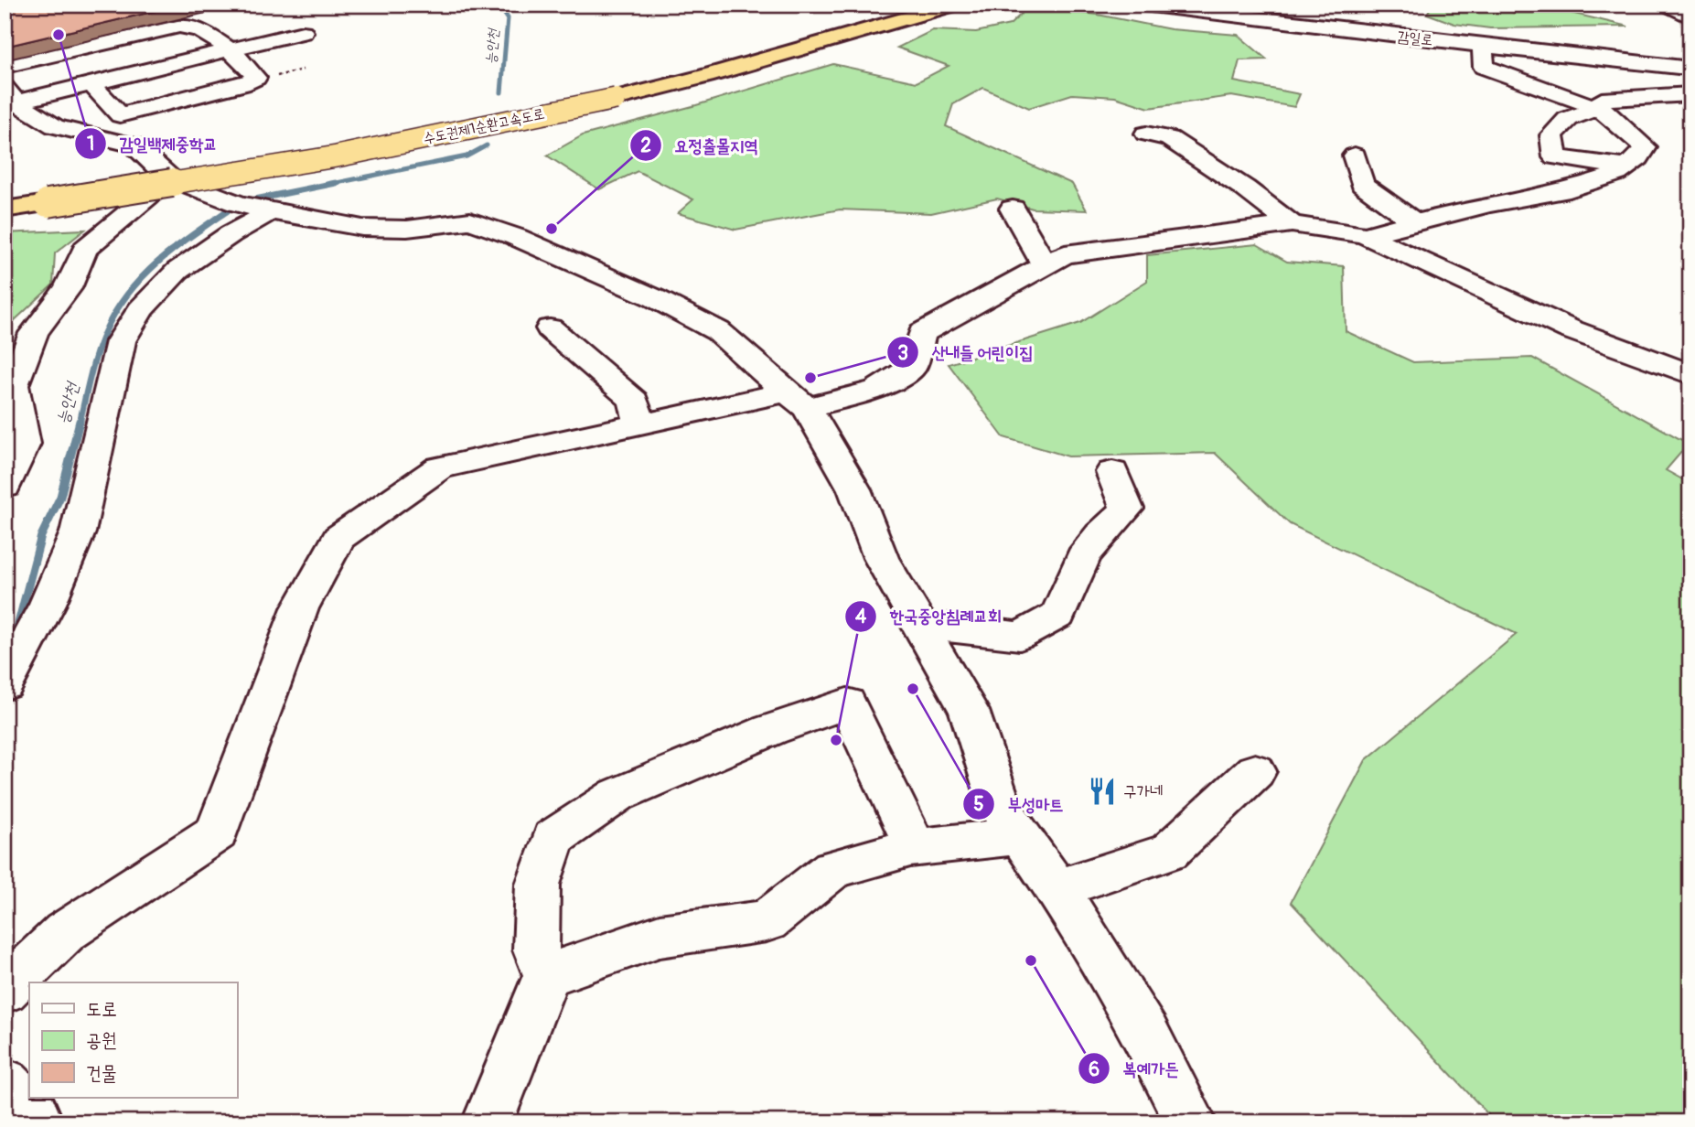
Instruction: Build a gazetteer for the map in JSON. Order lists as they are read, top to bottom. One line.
{"streets":{"highway":["수도권제1순환고속도로"],"street":["감일로"]},"water":["능안천"],"places":{"other":["감일백제중학교","요정출몰지역","산내들 어린이집","부성마트","한국중앙침례교회","복예가든"],"restaurant":["구가네"]},"legend":["도로","공원","건물"]}
